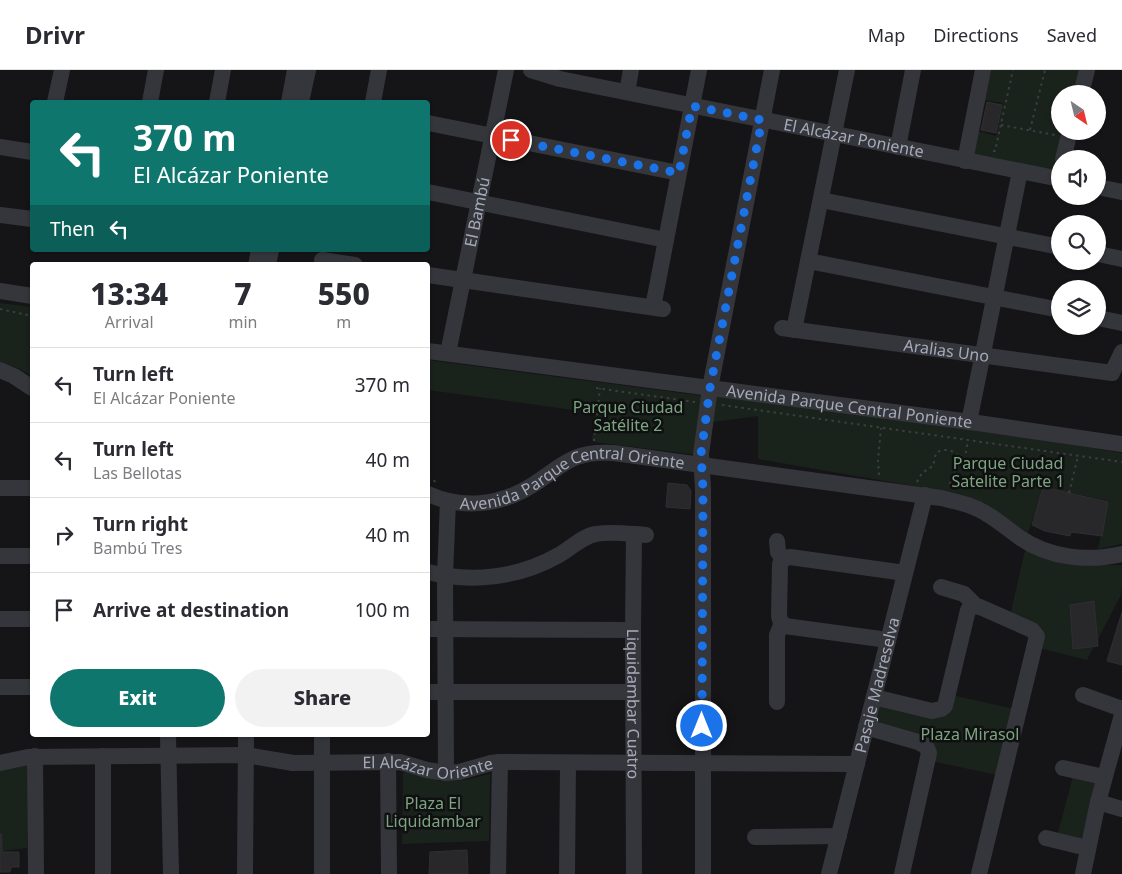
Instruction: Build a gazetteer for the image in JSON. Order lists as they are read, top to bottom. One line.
{"streets":{"street":["El Alcázar Poniente","El Bambú","Aralias Uno","Avenida Parque Central Poniente","Avenida Parque Central Oriente","Pasaje Madreselva","Liquidambar Cuatro","El Alcázar Oriente"]},"crossings":[["El Bambú","Avenida Parque Central Poniente"],["Avenida Parque Central Oriente","Pasaje Madreselva"],["Pasaje Madreselva","El Alcázar Oriente"],["Liquidambar Cuatro","El Alcázar Oriente"]],"parks":["Parque Ciudad Satélite 2","Parque Ciudad Satelite Parte 1","Plaza Mirasol","Plaza El Liquidambar"],"north":"bottom right","page":{"header":"Drivr","nav":["Map","Directions","Saved"],"turn":["370 m","El Alcázar Poniente"],"then":"Then","eta":["13:34","Arrival","7","min","550","m"],"list":[{"name":"Turn left","note":"El Alcázar Poniente","value":"370 m"},{"name":"Turn left","note":"Las Bellotas","value":"40 m"},{"name":"Turn right","note":"Bambú Tres","value":"40 m"},{"name":"Arrive at destination","value":"100 m"}],"buttons":["Exit","Share"]}}
